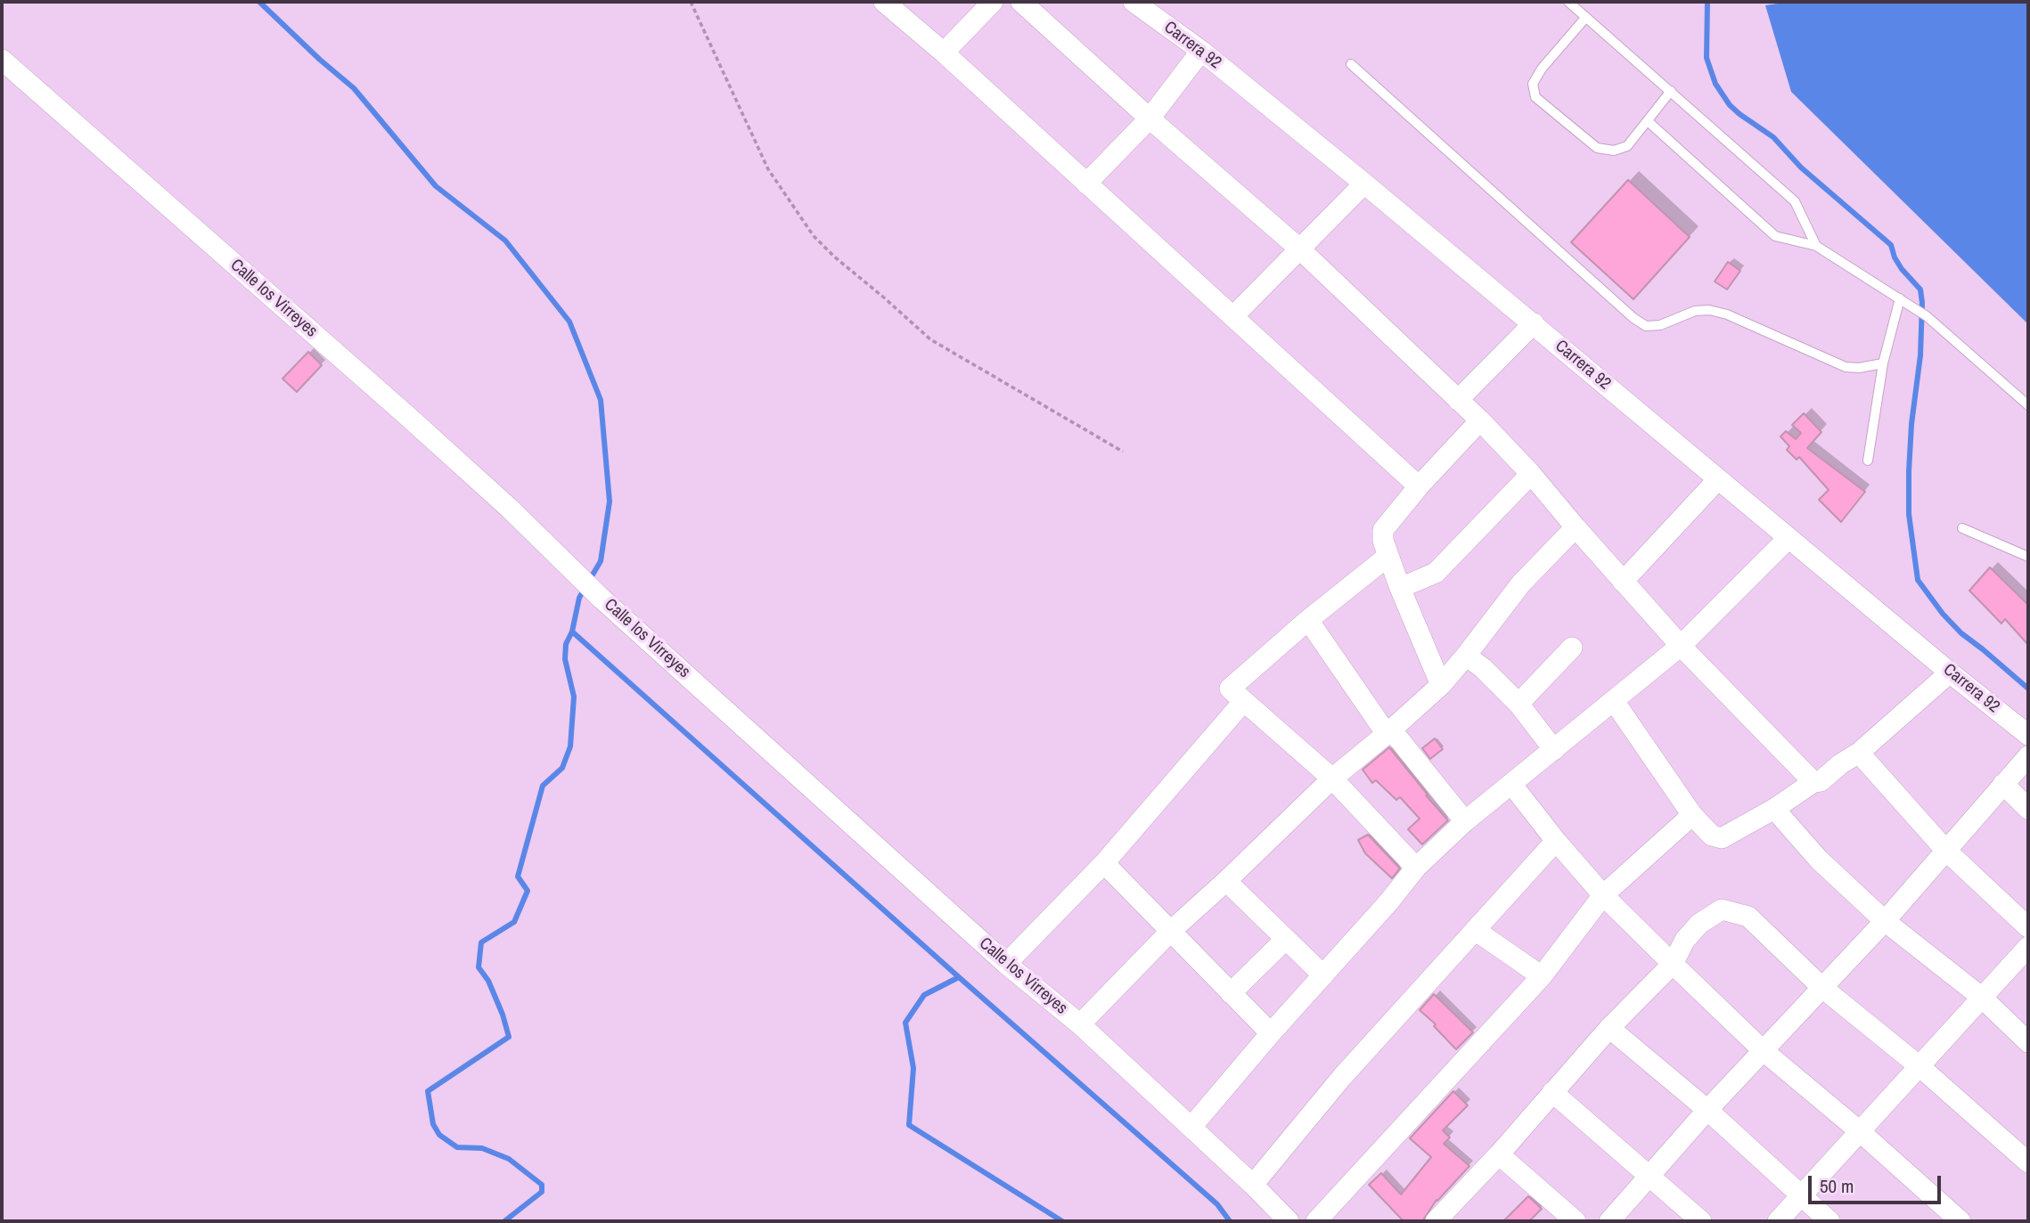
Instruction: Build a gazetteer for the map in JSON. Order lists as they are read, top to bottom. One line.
{"streets":{"street":["Carrera 92","Calle los Virreyes"]},"scale_bar":"50 m"}
